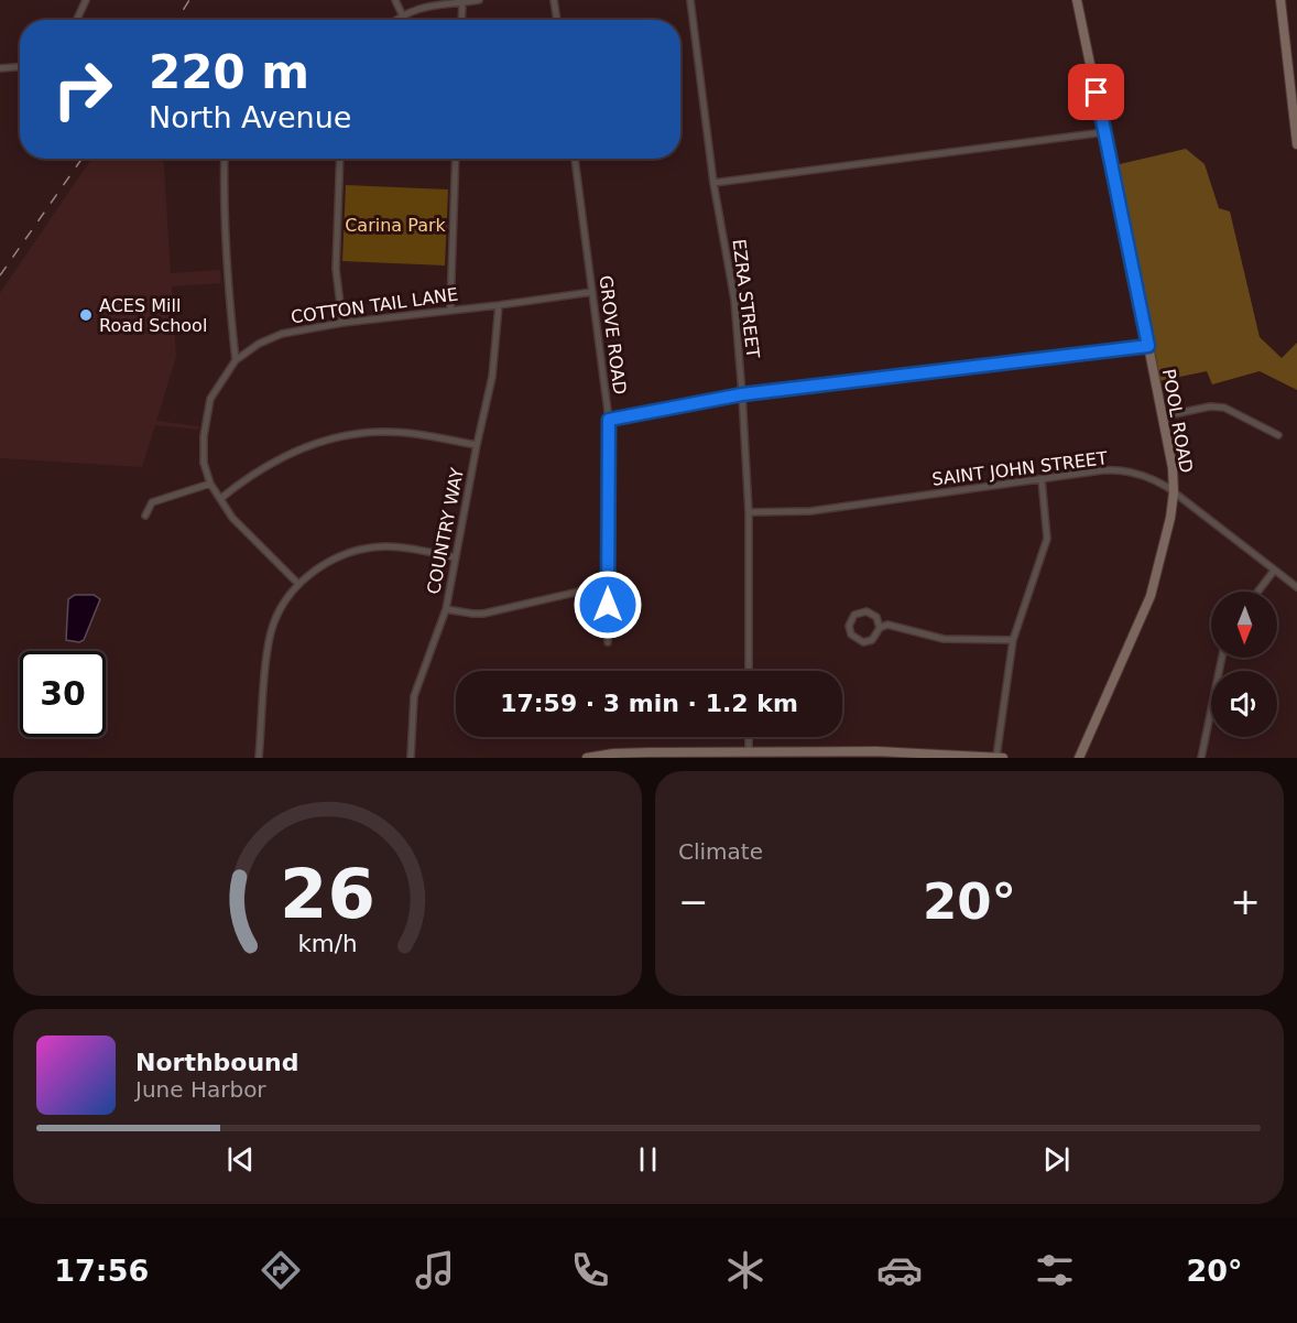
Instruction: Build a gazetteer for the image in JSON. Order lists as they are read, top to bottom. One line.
{"streets":{"street":["EZRA STREET","COTTON TAIL LANE","GROVE ROAD","POOL ROAD","SAINT JOHN STREET","COUNTRY WAY"]},"crossings":[["EZRA STREET","SAINT JOHN STREET"],["COTTON TAIL LANE","GROVE ROAD"],["COTTON TAIL LANE","COUNTRY WAY"],["POOL ROAD","SAINT JOHN STREET"]],"parks":["Carina Park"],"places":["ACES Mill Road School"],"north":"bottom","page":{"turn":["220 m","North Avenue"],"limit":"30","trip":"17:59 · 3 min · 1.2 km","tile":"Climate","heat":["−","20°","+"],"song":["Northbound","June Harbor"],"tabs":["17:56","20°"],"gauge":["26","km/h"]}}
